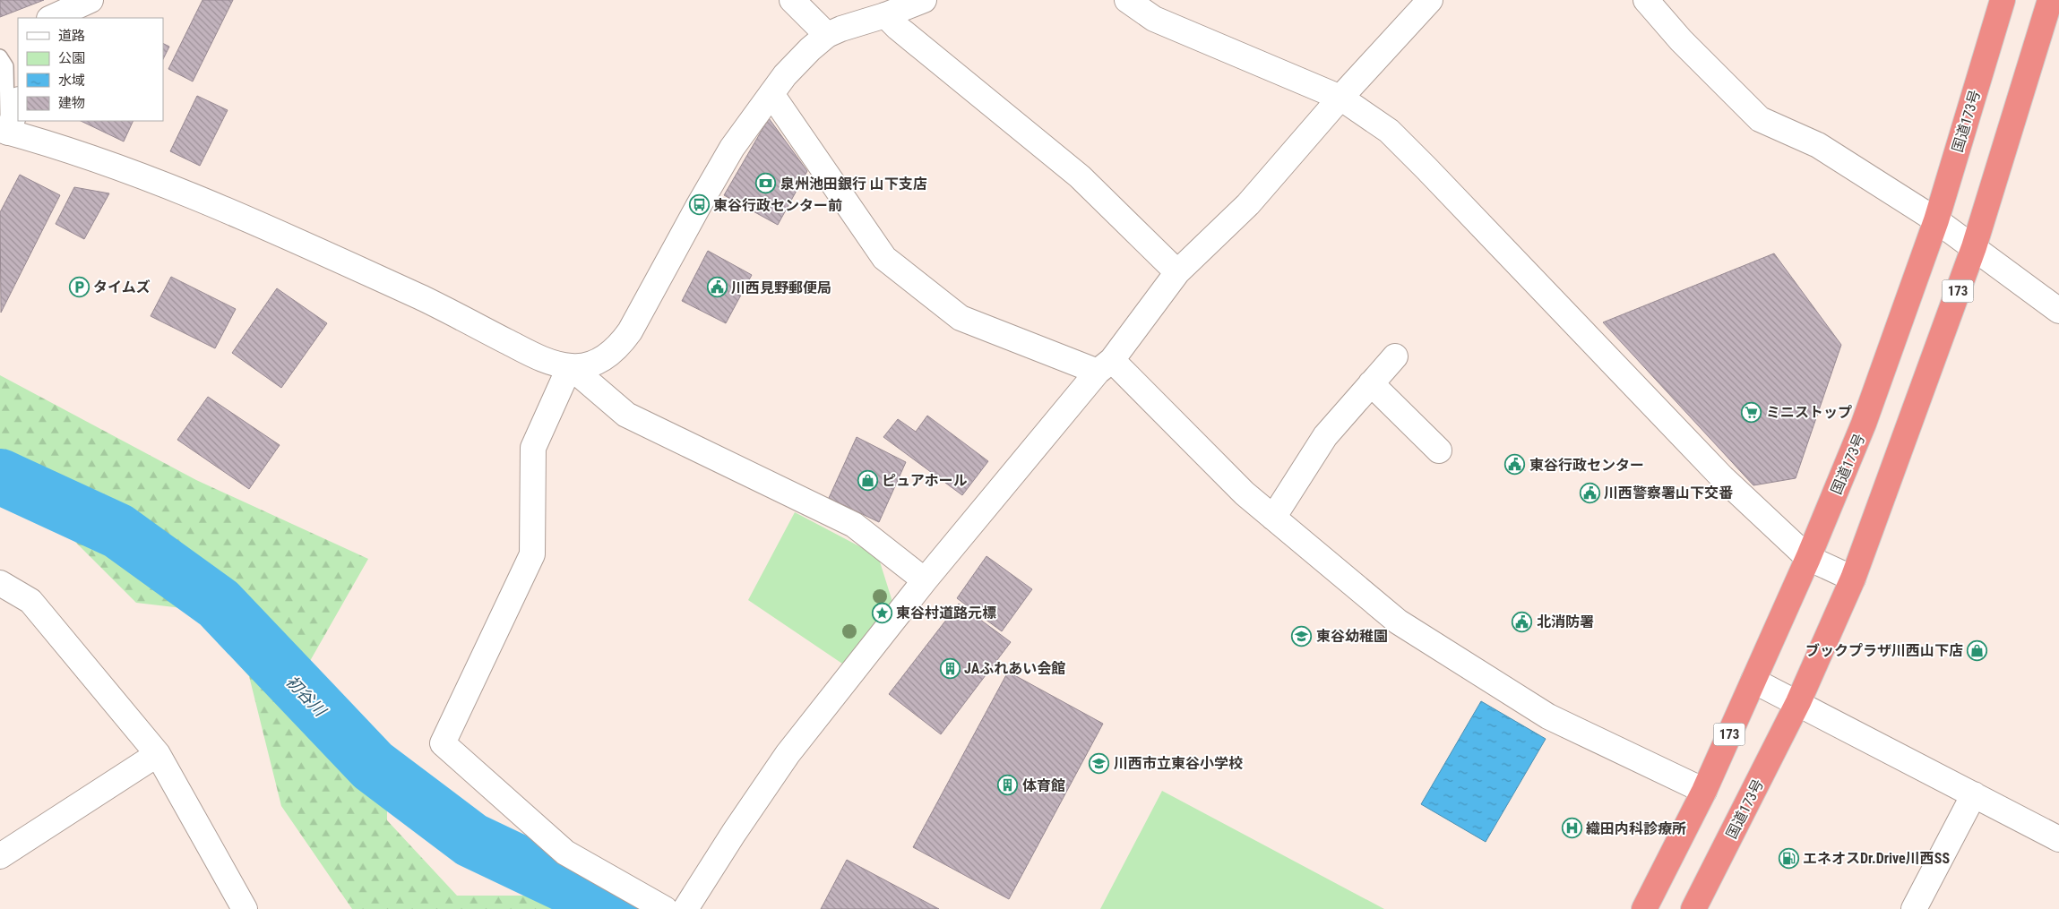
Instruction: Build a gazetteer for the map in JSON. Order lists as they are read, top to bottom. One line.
{"streets":{"highway":["国道173号","173"]},"water":["初谷川"],"places":{"bank":["泉州池田銀行 山下支店"],"bus stop":["東谷行政センター前"],"parking":["タイムズ"],"public building":["川西見野郵便局","東谷行政センター","川西警察署山下交番","北消防署"],"supermarket":["ミニストップ"],"shop":["ピュアホール","ブックプラザ川西山下店"],"place":["東谷村道路元標"],"school or university":["東谷幼稚園","川西市立東谷小学校"],"building":["JAふれあい会館","体育館"],"hospital":["織田内科診療所"],"fuel station":["エネオスDr.Drive川西SS"]},"legend":["道路","公園","水域","建物"]}
